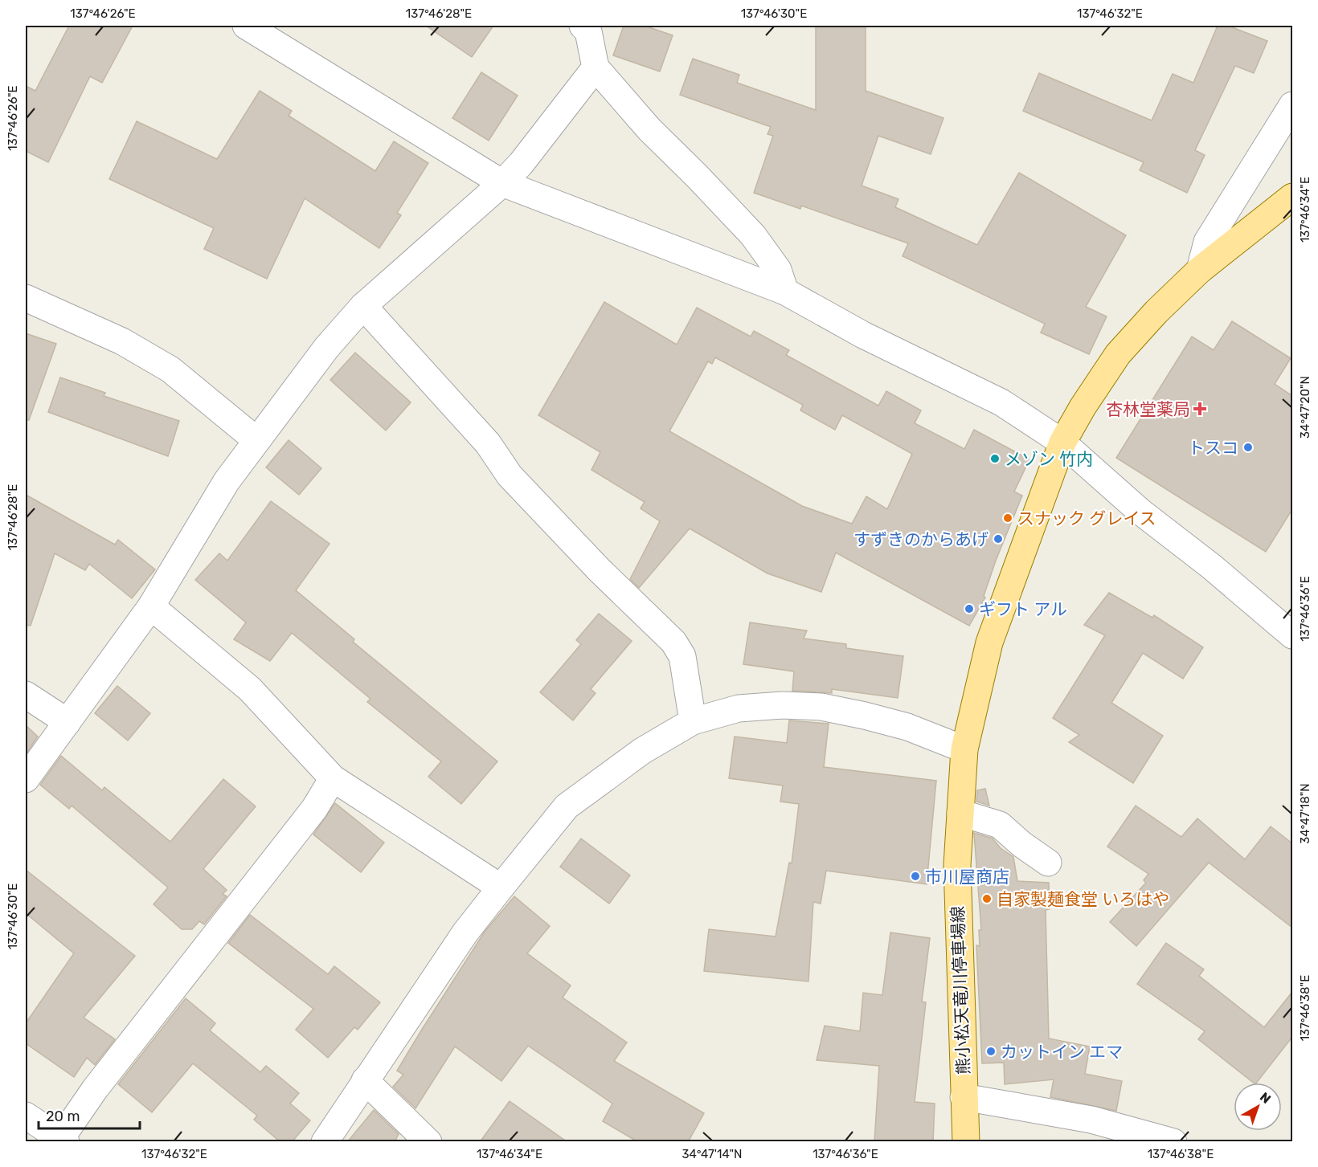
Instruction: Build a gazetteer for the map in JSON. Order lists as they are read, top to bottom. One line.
{"streets":{"main road":["熊小松天竜川停車場線"]},"places":{"health":["杏林堂薬局"],"other":["トスコ","メゾン 竹内","スナック グレイス","すずきのからあげ","ギフト アル","市川屋商店","自家製麺食堂 いろはや","カットイン エマ"]},"scale_bar":"20 m","north":"top right","coordinates":["137°46'26\"E","137°46'28\"E","137°46'30\"E","137°46'32\"E","137°46'34\"E","34°47'20\"N","137°46'36\"E","34°47'18\"N","137°46'38\"E","34°47'14\"N"]}
